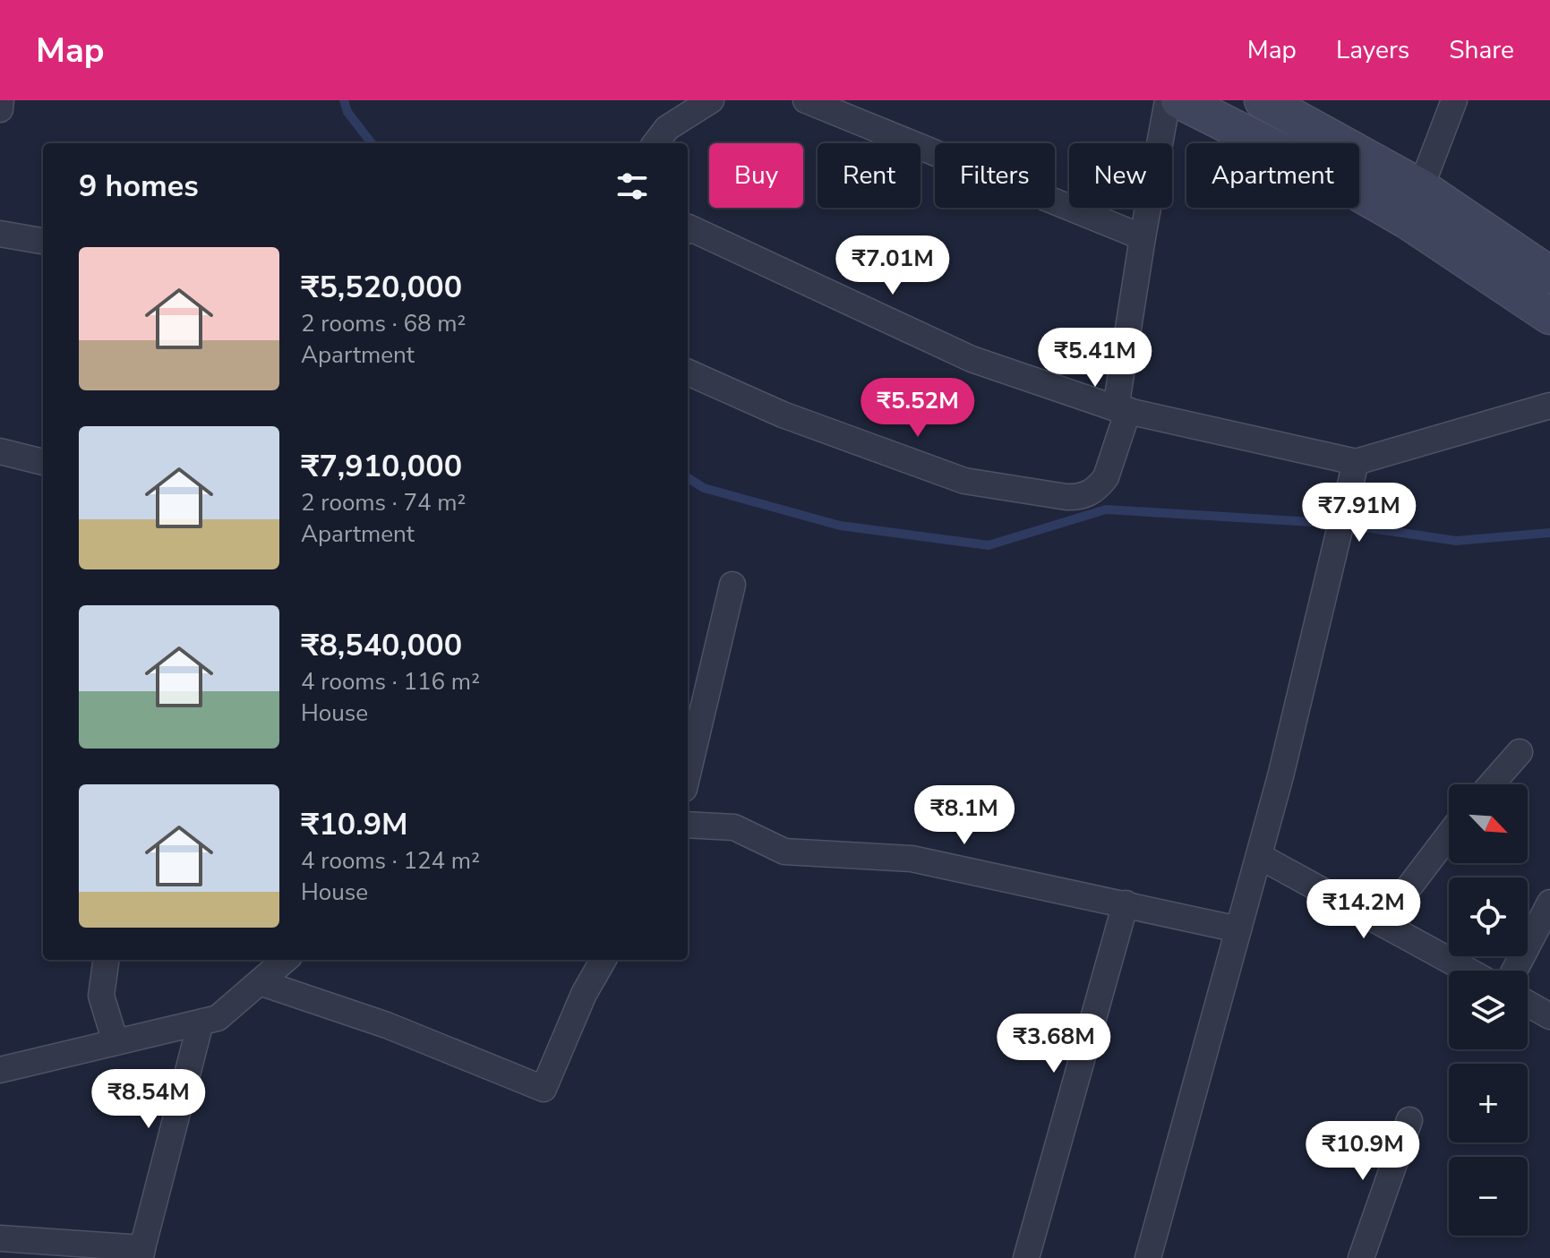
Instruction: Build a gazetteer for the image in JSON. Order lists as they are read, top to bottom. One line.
{"north":"bottom right","page":{"header":"Map","nav":["Map","Layers","Share"],"chip":["Buy","Rent","Filters","New","Apartment"],"heading":"9 homes","list":[{"name":"₹5,520,000","note":"2 rooms · 68 m² · Apartment"},{"name":"₹7,910,000","note":"2 rooms · 74 m² · Apartment"},{"name":"₹8,540,000","note":"4 rooms · 116 m² · House"},{"name":"₹10.9M","note":"4 rooms · 124 m² · House"}],"price":["₹7.01M","₹5.41M","₹5.52M","₹7.91M","₹8.1M","₹14.2M","₹3.68M","₹8.54M","₹10.9M"],"map_buttons":["+","−"]}}
